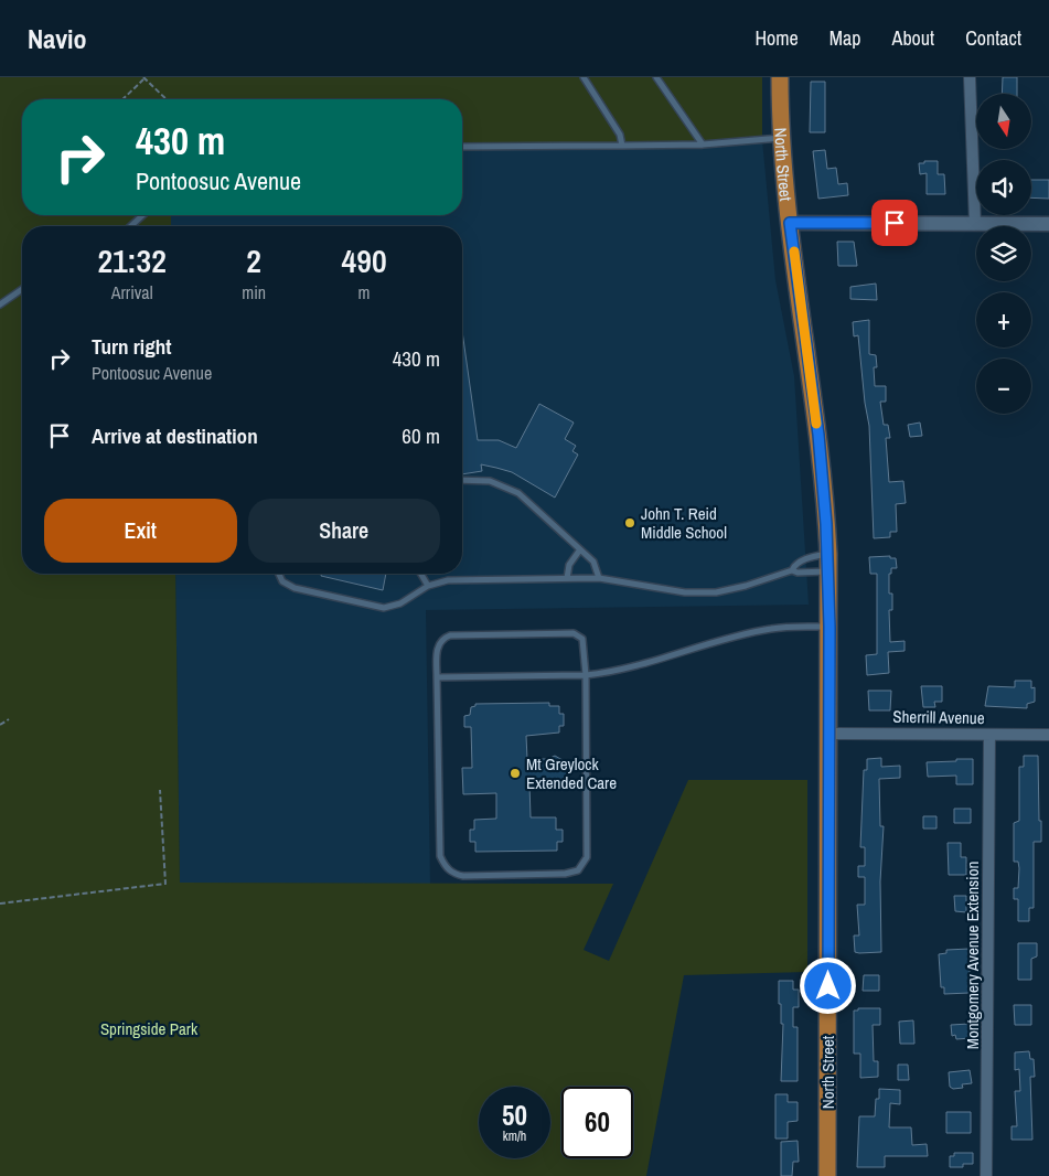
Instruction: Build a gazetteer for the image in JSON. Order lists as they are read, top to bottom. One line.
{"streets":{"main road":["North Street"],"street":["Sherrill Avenue","Montgomery Avenue Extension"]},"crossings":[["North Street","Sherrill Avenue"],["Sherrill Avenue","Montgomery Avenue Extension"]],"parks":["Springside Park"],"places":["John T. Reid Middle School","Mt Greylock Extended Care"],"north":"bottom","page":{"header":"Navio","nav":["Home","Map","About","Contact"],"map_buttons":["+","−"],"turn":["430 m","Pontoosuc Avenue"],"eta":["21:32","Arrival","2","min","490","m"],"list":[{"name":"Turn right","note":"Pontoosuc Avenue","value":"430 m"},{"name":"Arrive at destination","value":"60 m"}],"buttons":["Exit","Share"],"speed":"50 km/h","limit":"60"}}
